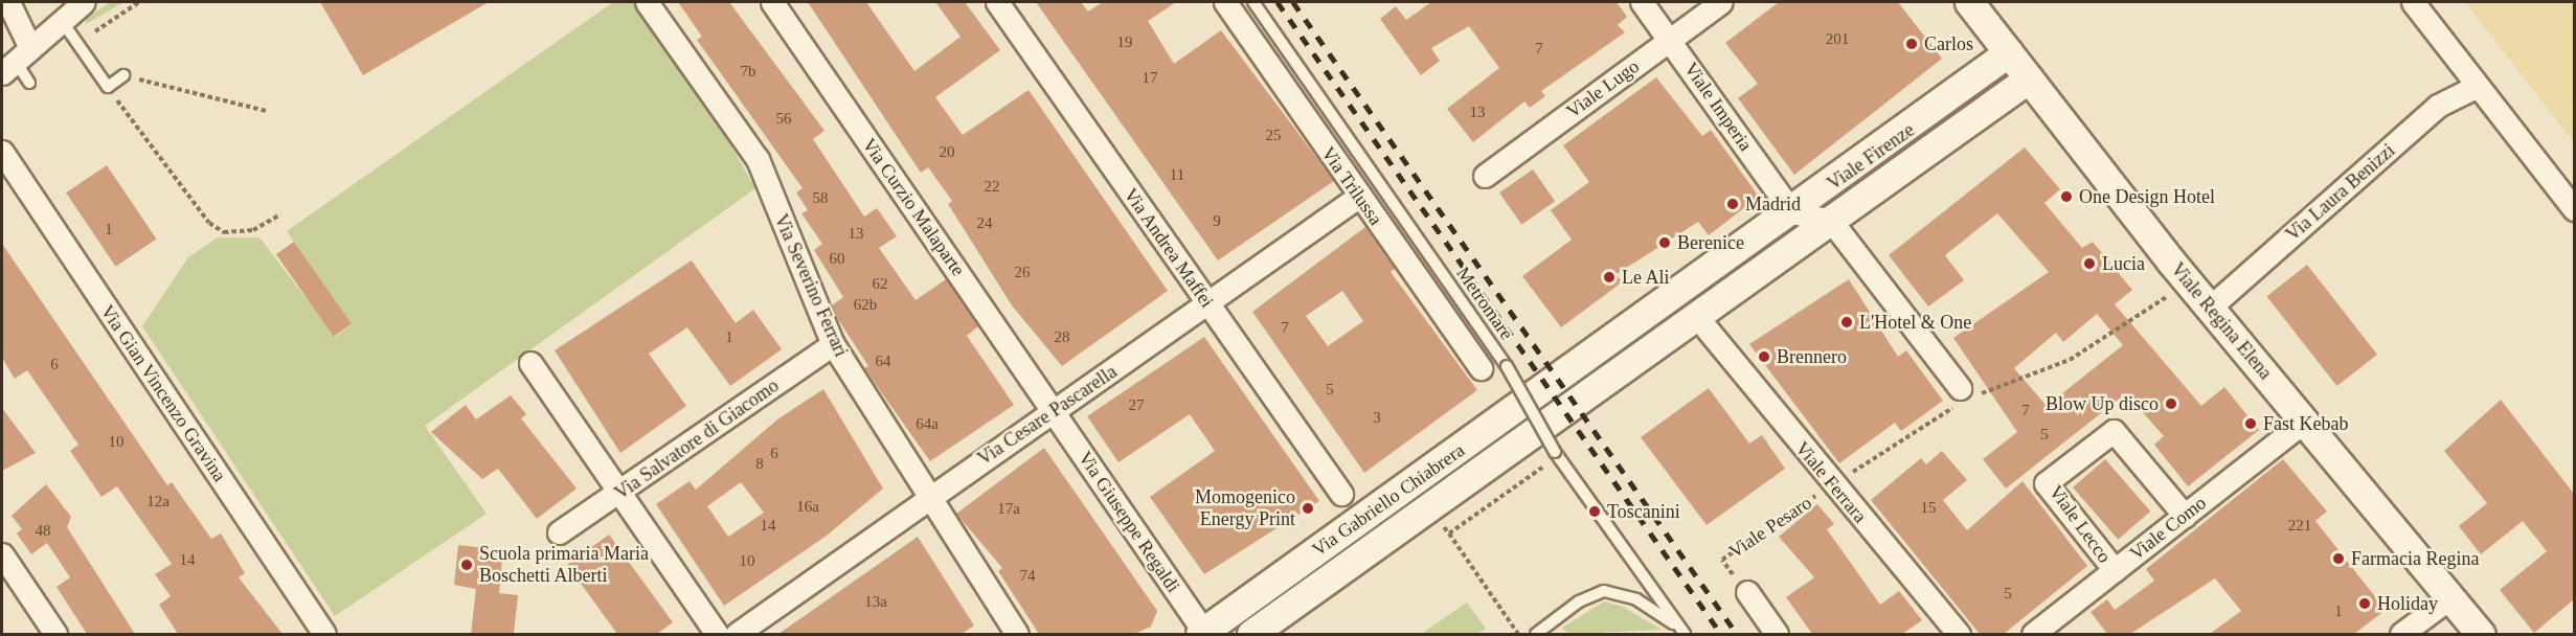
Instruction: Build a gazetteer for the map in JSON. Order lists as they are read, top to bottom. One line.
{"streets":{"street":["Viale Lugo","Viale Imperia","Viale Firenze","Via Trilussa","Via Laura Benizzi","Via Curzio Malaparte","Via Andrea Maffei","Via Severino Ferrari","Viale Regina Elena","Via Gian Vincenzo Gravina","Via Cesare Pascarella","Via Salvatore di Giacomo","Viale Ferrara","Via Gabriello Chiabrera","Via Giuseppe Regaldi","Viale Lecco","Viale Como"],"lane":["Metromare"],"path":["Viale Pesaro"]},"crossings":[["Viale Lugo","Viale Imperia"],["Viale Imperia","Viale Firenze"],["Viale Firenze","Viale Regina Elena"],["Viale Firenze","Via Gabriello Chiabrera"],["Via Trilussa","Via Cesare Pascarella"],["Via Laura Benizzi","Viale Regina Elena"],["Via Curzio Malaparte","Via Cesare Pascarella"],["Via Curzio Malaparte","Via Giuseppe Regaldi"],["Via Andrea Maffei","Via Cesare Pascarella"],["Via Severino Ferrari","Via Cesare Pascarella"],["Via Severino Ferrari","Via Salvatore di Giacomo"],["Viale Regina Elena","Viale Como"],["Via Cesare Pascarella","Via Giuseppe Regaldi"],["Viale Ferrara","Viale Pesaro"],["Via Gabriello Chiabrera","Via Giuseppe Regaldi"],["Viale Lecco","Viale Como"]],"places":["Carlos","One Design Hotel","Madrid","Berenice","Lucia","Le Ali","L'Hotel & One","Brennero","Blow Up disco","Fast Kebab","Momogenico Energy Print","Toscanini","Farmacia Regina","Scuola primaria Maria Boschetti Alberti","Holiday"],"house_numbers":["201","19","7","7b","17","13","56","25","20","11","22","58","9","24","1","13","60","26","62","62b","7","1","28","64","6","5","27","7","3","64a","5","10","6","8","12a","16a","15","17a","14","221","48","14","10","74","5","13a","1"]}
